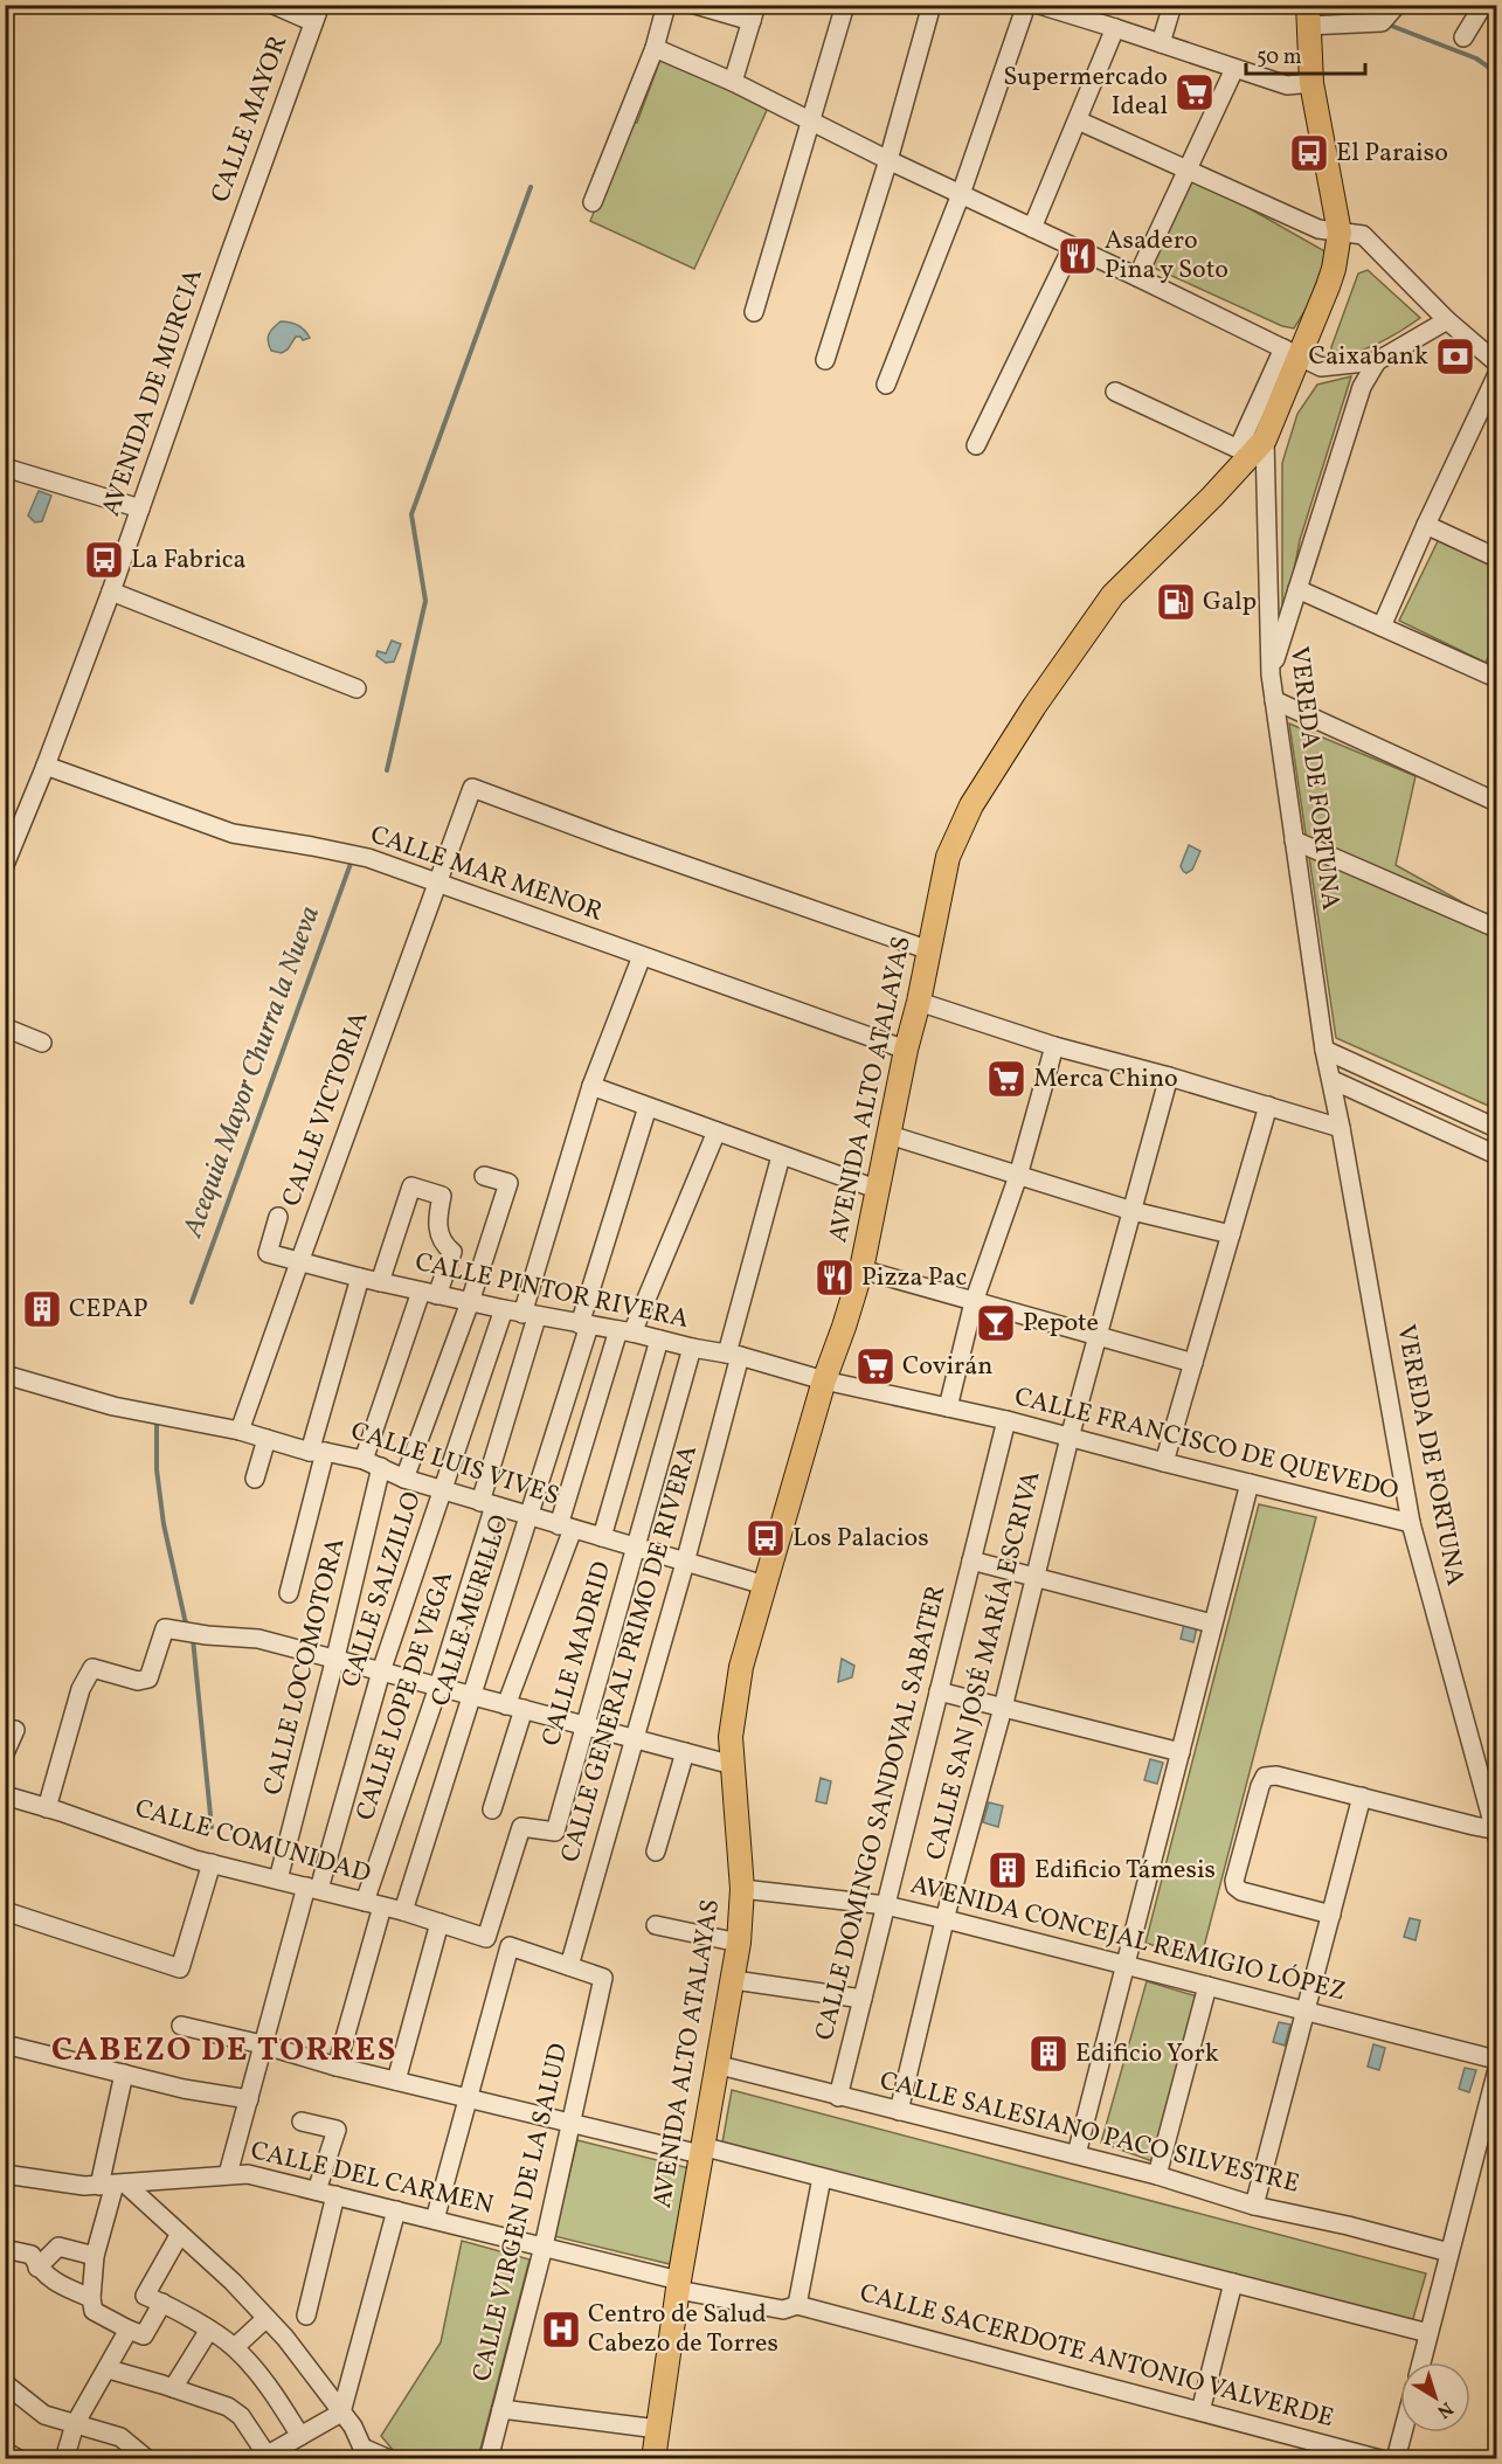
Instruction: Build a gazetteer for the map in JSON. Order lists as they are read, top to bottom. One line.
{"streets":{"main road":["AVENIDA ALTO ATALAYAS"],"street":["CALLE MAYOR","AVENIDA DE MURCIA","VEREDA DE FORTUNA","CALLE MAR MENOR","CALLE VICTORIA","CALLE PINTOR RIVERA","CALLE FRANCISCO DE QUEVEDO","CALLE LUIS VIVES","CALLE SALZILLO","CALLE MURILLO","CALLE MADRID","CALLE GENERAL PRIMO DE RIVERA","CALLE SAN JOSÉ MARÍA ESCRIVA","CALLE LOCOMOTORA","CALLE LOPE DE VEGA","CALLE DOMINGO SANDOVAL SABATER","CALLE COMUNIDAD","AVENIDA CONCEJAL REMIGIO LÓPEZ","CALLE SALESIANO PACO SILVESTRE","CALLE DEL CARMEN","CALLE VIRGEN DE LA SALUD","CALLE SACERDOTE ANTONIO VALVERDE"]},"crossings":[["CALLE MAYOR","AVENIDA DE MURCIA"],["AVENIDA DE MURCIA","CALLE MAR MENOR"],["VEREDA DE FORTUNA","AVENIDA ALTO ATALAYAS"],["VEREDA DE FORTUNA","CALLE FRANCISCO DE QUEVEDO"],["CALLE MAR MENOR","AVENIDA ALTO ATALAYAS"],["CALLE MAR MENOR","CALLE VICTORIA"],["CALLE MAR MENOR","CALLE LOPE DE VEGA"],["AVENIDA ALTO ATALAYAS","CALLE VICTORIA"],["AVENIDA ALTO ATALAYAS","CALLE PINTOR RIVERA"],["AVENIDA ALTO ATALAYAS","CALLE FRANCISCO DE QUEVEDO"],["AVENIDA ALTO ATALAYAS","CALLE LUIS VIVES"],["AVENIDA ALTO ATALAYAS","AVENIDA CONCEJAL REMIGIO LÓPEZ"],["AVENIDA ALTO ATALAYAS","CALLE SALESIANO PACO SILVESTRE"],["AVENIDA ALTO ATALAYAS","CALLE DEL CARMEN"],["AVENIDA ALTO ATALAYAS","CALLE SACERDOTE ANTONIO VALVERDE"],["CALLE VICTORIA","CALLE PINTOR RIVERA"],["CALLE VICTORIA","CALLE LUIS VIVES"],["CALLE PINTOR RIVERA","CALLE FRANCISCO DE QUEVEDO"],["CALLE PINTOR RIVERA","CALLE SALZILLO"],["CALLE PINTOR RIVERA","CALLE MURILLO"],["CALLE PINTOR RIVERA","CALLE MADRID"],["CALLE PINTOR RIVERA","CALLE GENERAL PRIMO DE RIVERA"],["CALLE PINTOR RIVERA","CALLE LOPE DE VEGA"],["CALLE FRANCISCO DE QUEVEDO","CALLE SAN JOSÉ MARÍA ESCRIVA"],["CALLE FRANCISCO DE QUEVEDO","CALLE DOMINGO SANDOVAL SABATER"],["CALLE LUIS VIVES","CALLE SALZILLO"],["CALLE LUIS VIVES","CALLE MURILLO"],["CALLE LUIS VIVES","CALLE MADRID"],["CALLE LUIS VIVES","CALLE GENERAL PRIMO DE RIVERA"],["CALLE LUIS VIVES","CALLE LOCOMOTORA"],["CALLE LUIS VIVES","CALLE LOPE DE VEGA"],["CALLE SALZILLO","CALLE COMUNIDAD"],["CALLE SALZILLO","CALLE DEL CARMEN"],["CALLE MURILLO","CALLE COMUNIDAD"],["CALLE MADRID","CALLE COMUNIDAD"],["CALLE GENERAL PRIMO DE RIVERA","CALLE VIRGEN DE LA SALUD"],["CALLE SAN JOSÉ MARÍA ESCRIVA","AVENIDA CONCEJAL REMIGIO LÓPEZ"],["CALLE SAN JOSÉ MARÍA ESCRIVA","CALLE SALESIANO PACO SILVESTRE"],["CALLE LOCOMOTORA","CALLE COMUNIDAD"],["CALLE LOPE DE VEGA","CALLE COMUNIDAD"],["CALLE DOMINGO SANDOVAL SABATER","AVENIDA CONCEJAL REMIGIO LÓPEZ"],["CALLE DOMINGO SANDOVAL SABATER","CALLE SALESIANO PACO SILVESTRE"],["CALLE DEL CARMEN","CALLE VIRGEN DE LA SALUD"],["CALLE DEL CARMEN","CALLE SACERDOTE ANTONIO VALVERDE"]],"districts":["CABEZO DE TORRES"],"water":["Acequia Mayor Churra la Nueva"],"places":{"supermarket":["Supermercado Ideal","Merca Chino","Covirán"],"bus stop":["El Paraiso","La Fabrica","Los Palacios"],"restaurant":["Asadero Pina y Soto","Pizza Pac"],"bank":["Caixabank"],"fuel station":["Galp"],"building":["CEPAP","Edificio Támesis","Edificio York"],"bar":["Pepote"],"hospital":["Centro de Salud Cabezo de Torres"]},"scale_bar":"50 m","north":"bottom right"}
